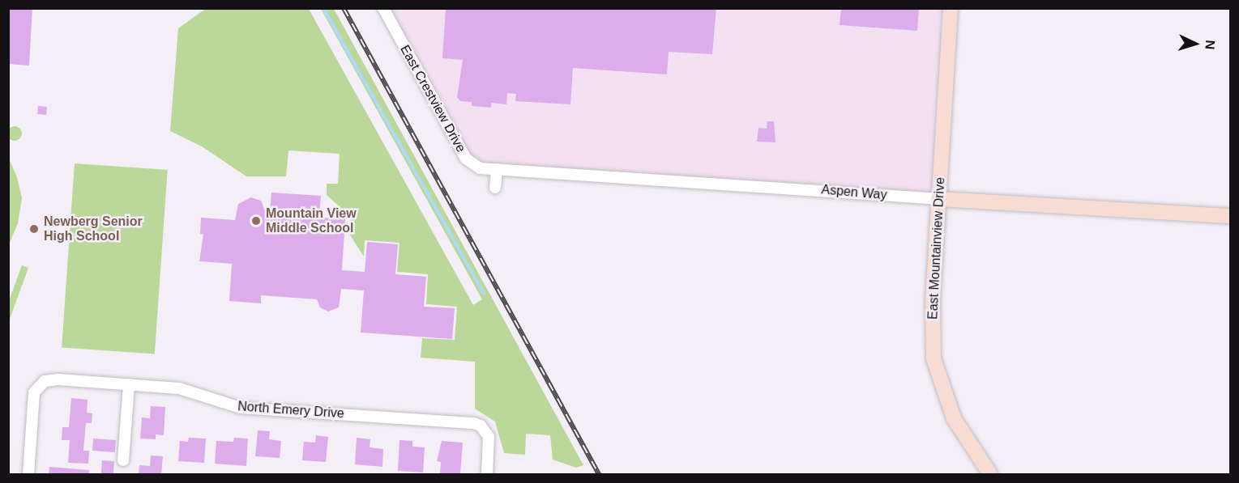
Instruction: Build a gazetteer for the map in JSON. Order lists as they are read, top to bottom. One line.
{"streets":{"main road":["Aspen Way","East Mountainview Drive"],"street":["East Crestview Drive","North Emery Drive"]},"crossings":[["East Crestview Drive","Aspen Way"],["Aspen Way","East Mountainview Drive"]],"places":["Mountain View Middle School","Newberg Senior High School"],"north":"right"}
